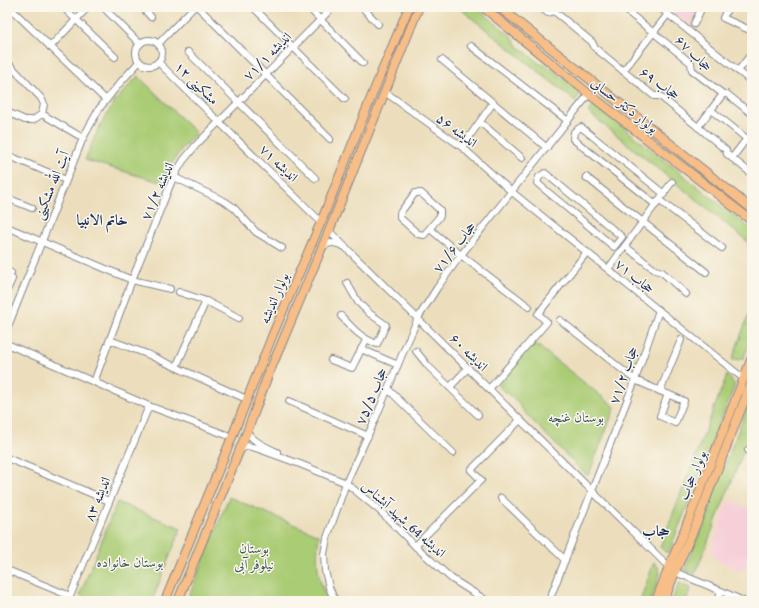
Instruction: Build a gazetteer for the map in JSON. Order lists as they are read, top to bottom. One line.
{"streets":{"main road":["بولوار دکتر حسابی","بولوار اندیشه","بولوار حجاب"],"street":["حجاب ۶۷","اندیشه ۷۱/۱","مشکینی ۱۲","حجاب ۶۹","اندیشه ۵۶","اندیشه ۷۱","آیت الله مشکینی","اندیشه ۷۱/۲","حجاب ۷۱/۶","حجاب ۷۱","اندیشه ۶۰","حجاب ۷۱/۲","حجاب ۷۵/۵","اندیشه ۸۳","اندیشه 64_شهید آبشناس"]},"crossings":[["اندیشه ۷۱/۱","مشکینی ۱۲"],["اندیشه ۷۱/۱","اندیشه ۷۱"],["اندیشه ۷۱/۱","اندیشه ۷۱/۲"],["مشکینی ۱۲","اندیشه ۷۱"],["مشکینی ۱۲","آیت الله مشکینی"],["مشکینی ۱۲","اندیشه ۷۱/۲"],["بولوار دکتر حسابی","حجاب ۷۱/۶"],["اندیشه ۵۶","حجاب ۷۱/۶"],["اندیشه ۵۶","حجاب ۷۱"],["اندیشه ۵۶","بولوار اندیشه"],["اندیشه ۷۱","اندیشه ۷۱/۲"],["اندیشه ۷۱","بولوار اندیشه"],["حجاب ۷۱/۶","حجاب ۷۱"],["حجاب ۷۱/۶","اندیشه ۶۰"],["حجاب ۷۱/۶","حجاب ۷۵/۵"],["حجاب ۷۱","حجاب ۷۱/۲"],["حجاب ۷۱","بولوار حجاب"],["بولوار اندیشه","اندیشه ۶۰"],["اندیشه ۶۰","حجاب ۷۱/۲"],["اندیشه ۶۰","حجاب ۷۵/۵"],["اندیشه ۶۰","بولوار حجاب"],["حجاب ۷۵/۵","اندیشه 64_شهید آبشناس"]],"districts":["خاتم الانبیا","حجاب"],"parks":["بوستان غنچه","بوستان نیلوفر آبی","بوستان خانواده"]}
